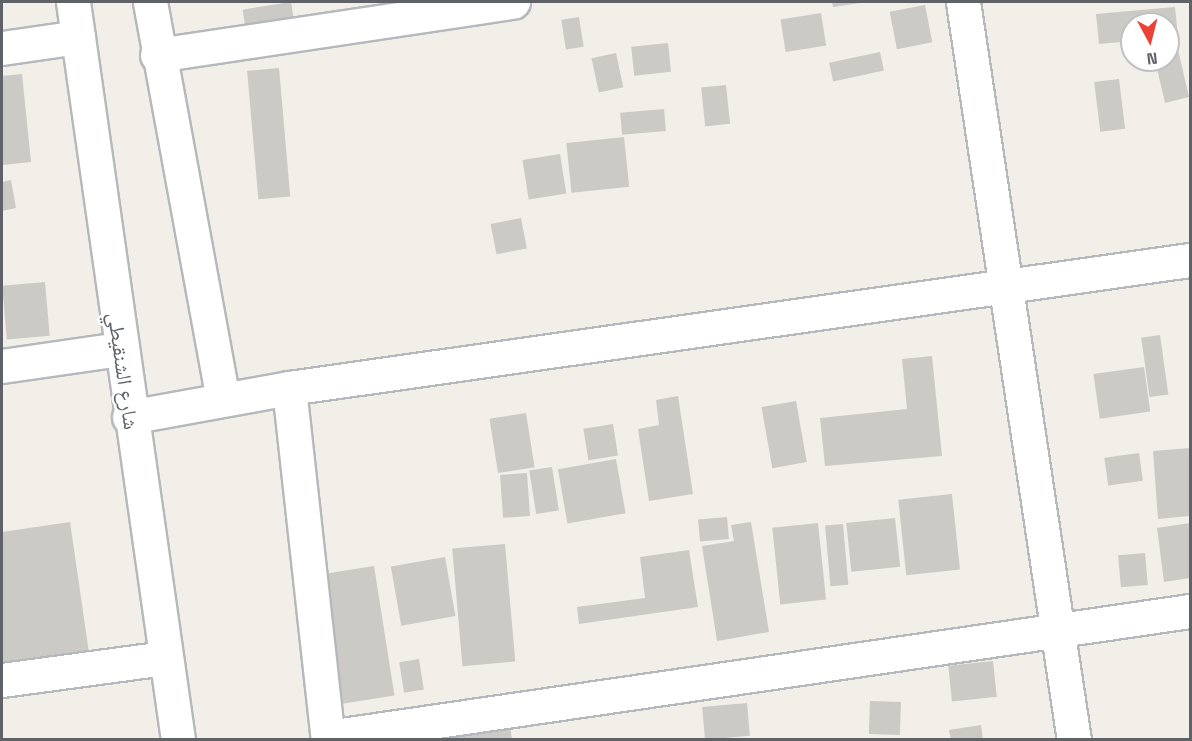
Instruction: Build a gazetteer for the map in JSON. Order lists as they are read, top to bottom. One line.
{"streets":{"street":["شارع الشنقيطي"]},"north":"bottom"}
